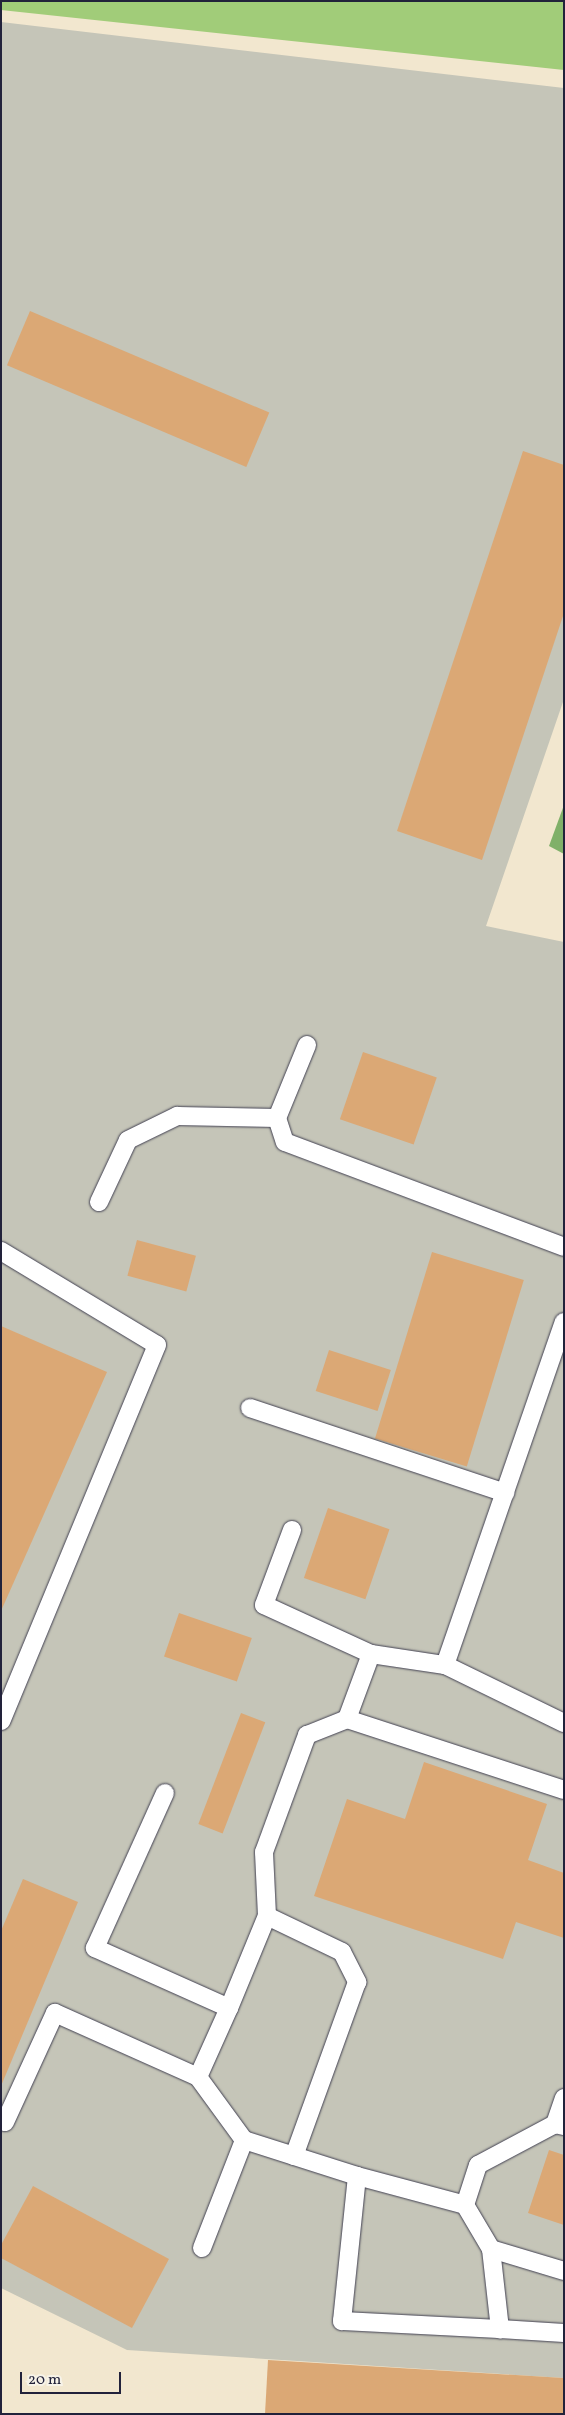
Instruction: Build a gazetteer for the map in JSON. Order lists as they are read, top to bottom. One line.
{"scale_bar":"20 m"}
